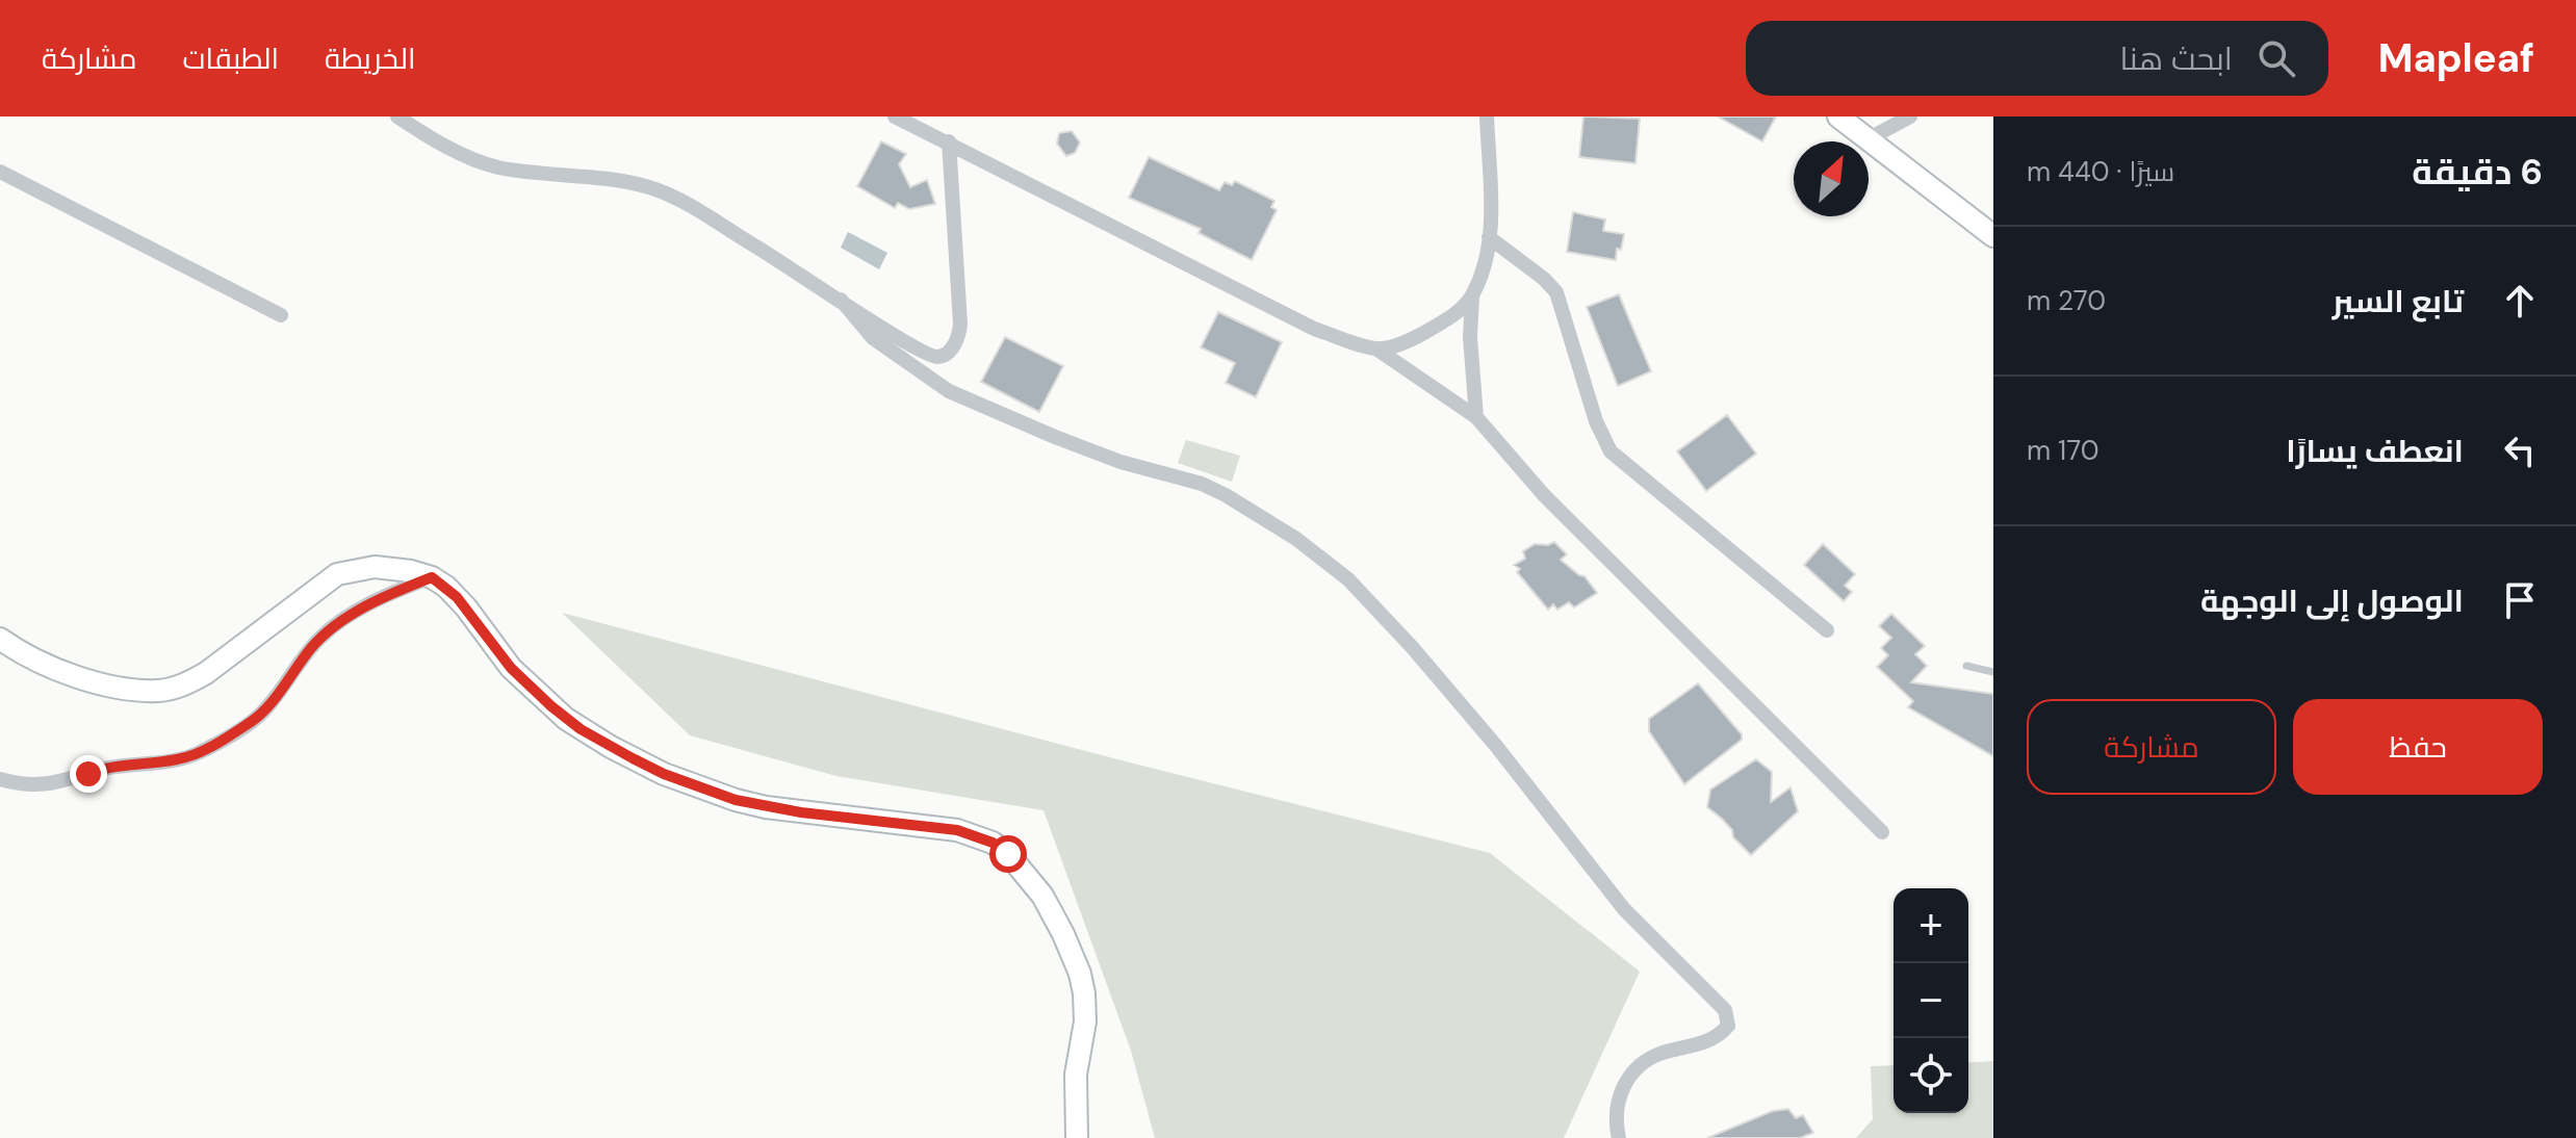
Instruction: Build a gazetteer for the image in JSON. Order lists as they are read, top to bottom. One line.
{"north":"top right","page":{"header":"Mapleaf","search":"ابحث هنا","nav":["الخريطة","الطبقات","مشاركة"],"heading":["6 دقيقة","سيرًا · 440 m"],"list":[["تابع السير","270 m"],["انعطف يسارًا","170 m"],"الوصول إلى الوجهة"],"buttons":["حفظ","مشاركة"],"map_buttons":["+","−"]}}
